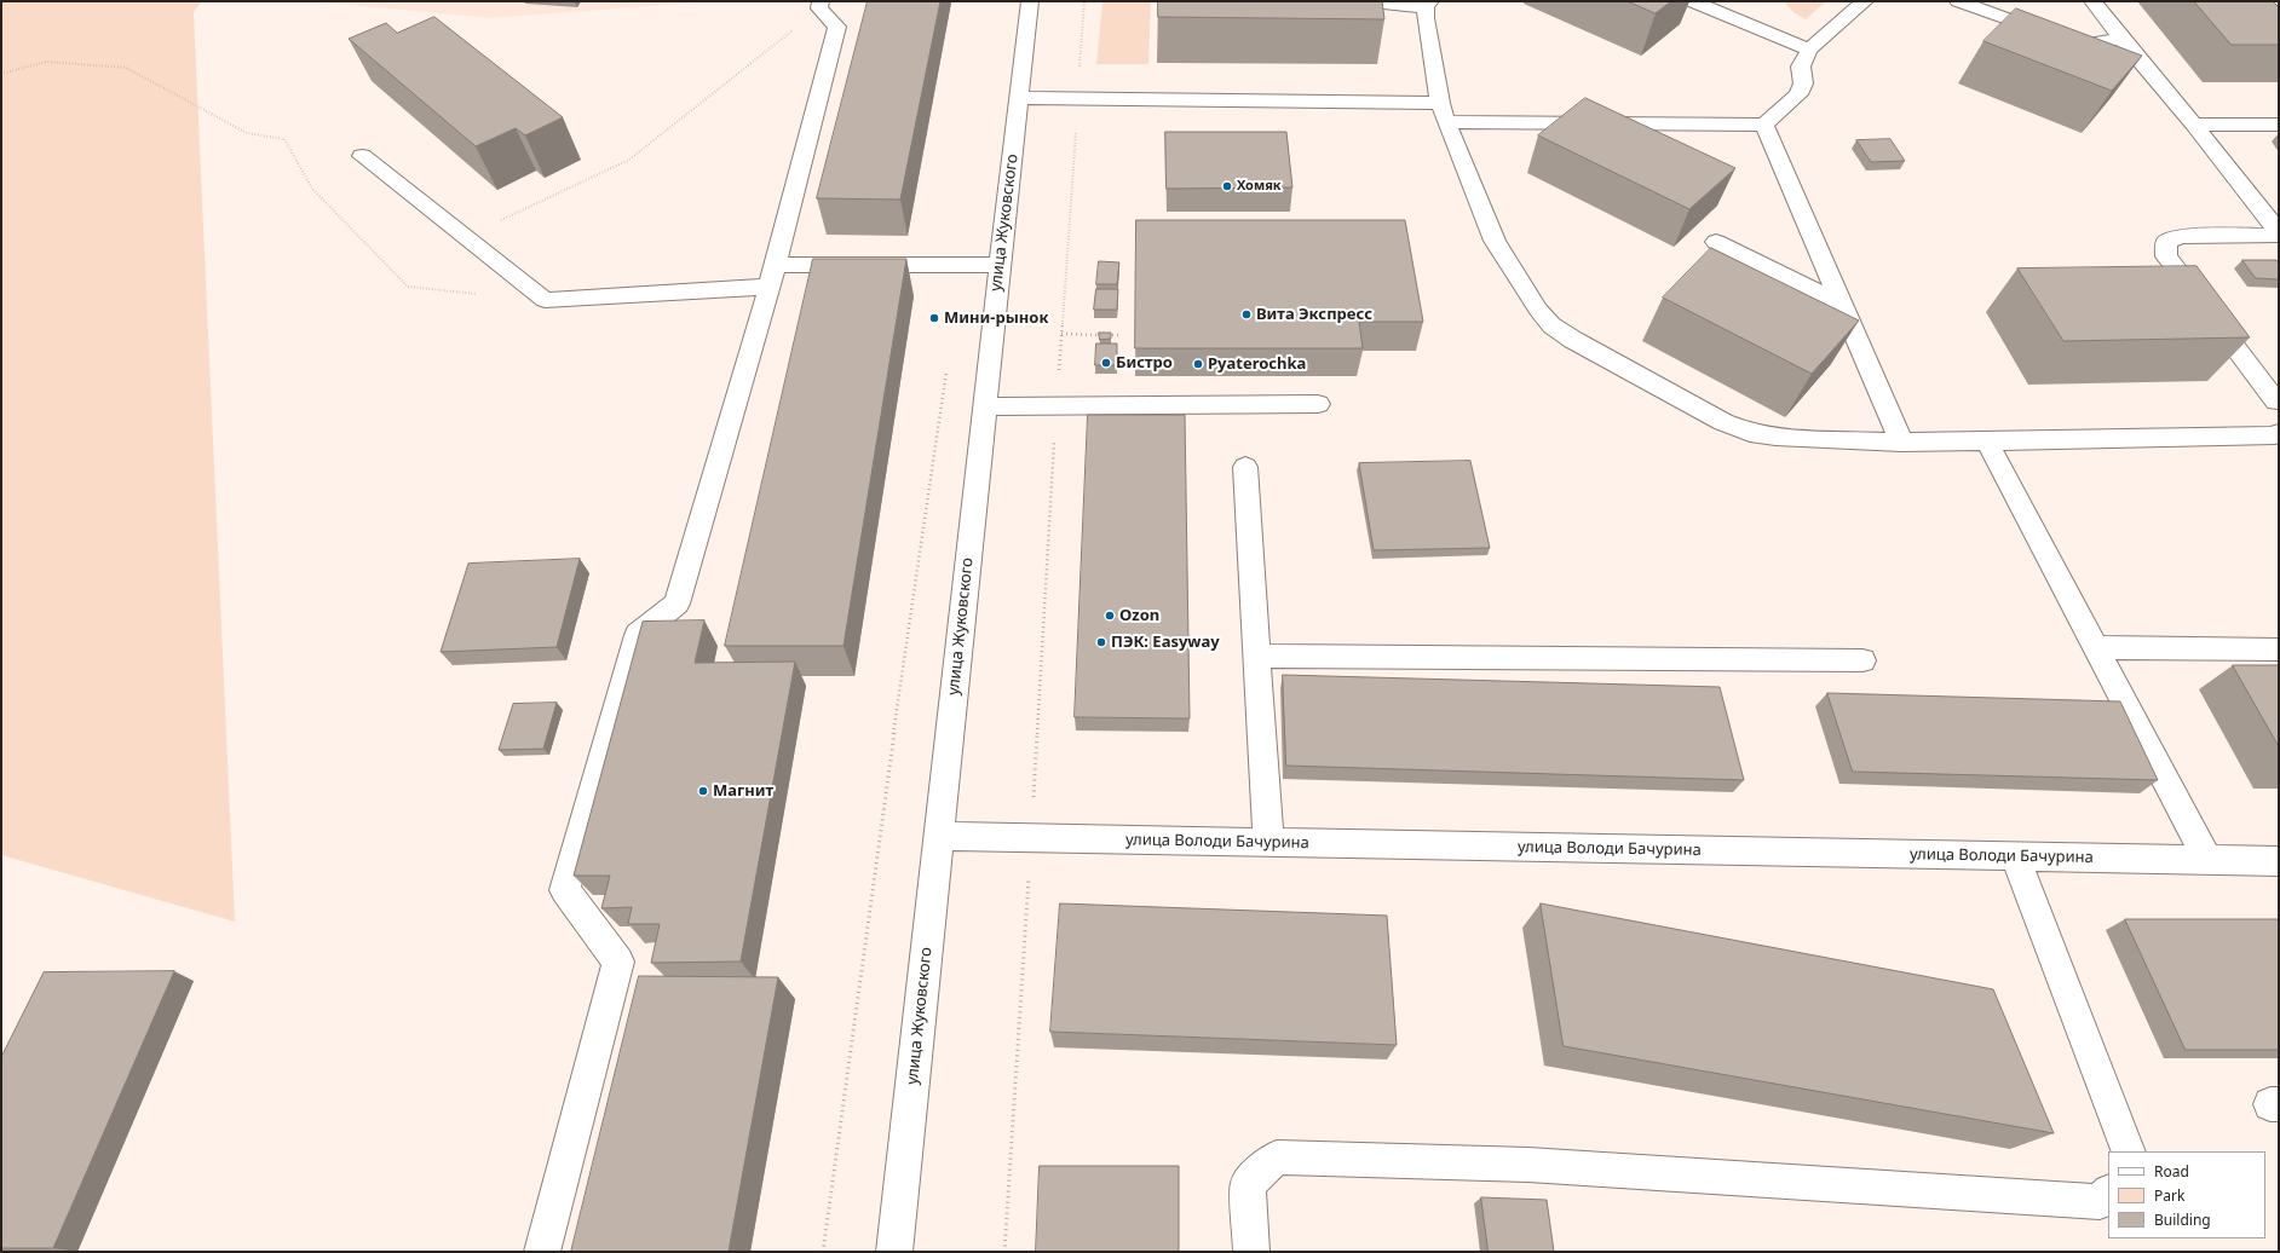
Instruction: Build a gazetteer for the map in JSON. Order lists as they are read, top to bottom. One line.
{"streets":{"street":["улица Жуковского","улица Володи Бачурина"]},"crossings":[["улица Жуковского","улица Володи Бачурина"]],"places":["Хомяк","Вита Экспресс","Мини-рынок","Бистро","Pyaterochka","Ozon","ПЭК: Easyway","Магнит"],"legend":["Road","Park","Building"]}
